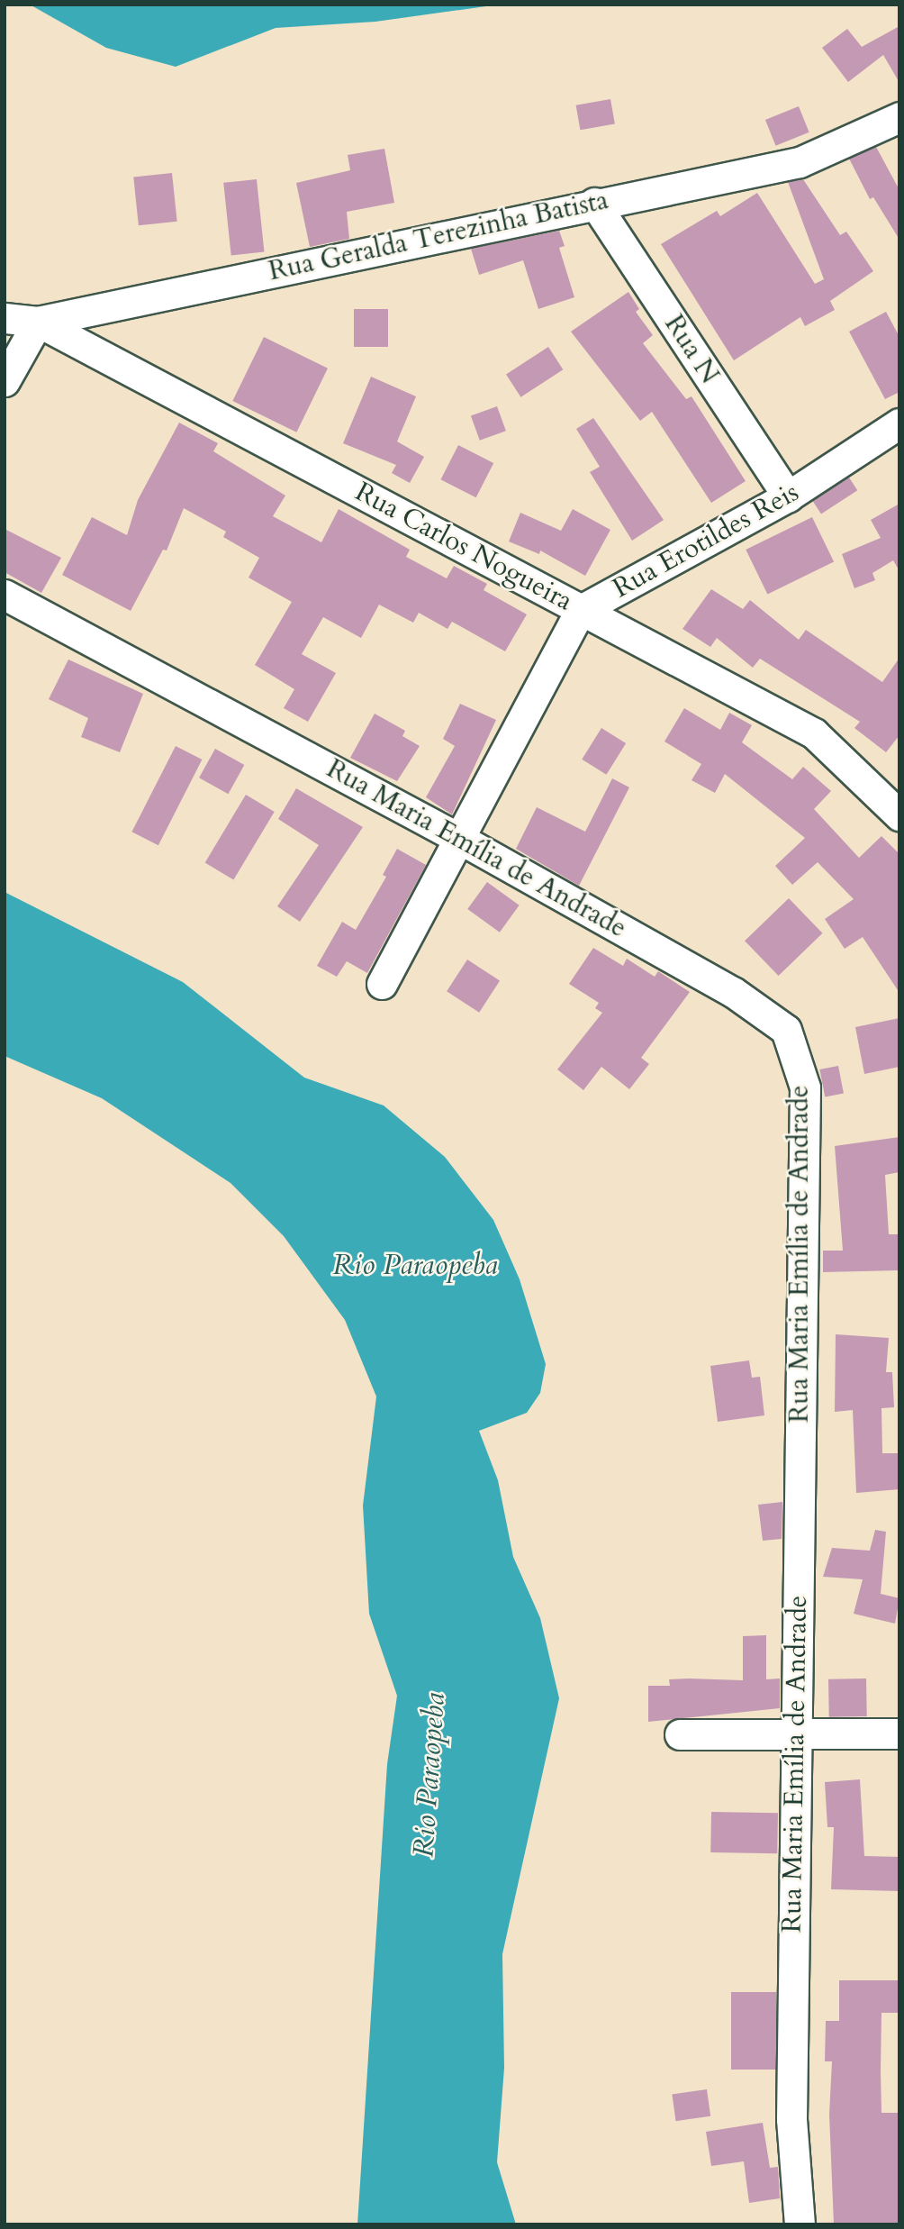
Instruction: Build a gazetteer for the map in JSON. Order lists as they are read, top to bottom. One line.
{"streets":{"street":["Rua Geralda Terezinha Batista","Rua N","Rua Erotildes Reis","Rua Carlos Nogueira","Rua Maria Emília de Andrade"]},"crossings":[["Rua Geralda Terezinha Batista","Rua N"],["Rua Geralda Terezinha Batista","Rua Carlos Nogueira"],["Rua N","Rua Erotildes Reis"],["Rua Erotildes Reis","Rua Carlos Nogueira"],["Rua Erotildes Reis","Rua Maria Emília de Andrade"]],"water":["Rio Paraopeba"]}
